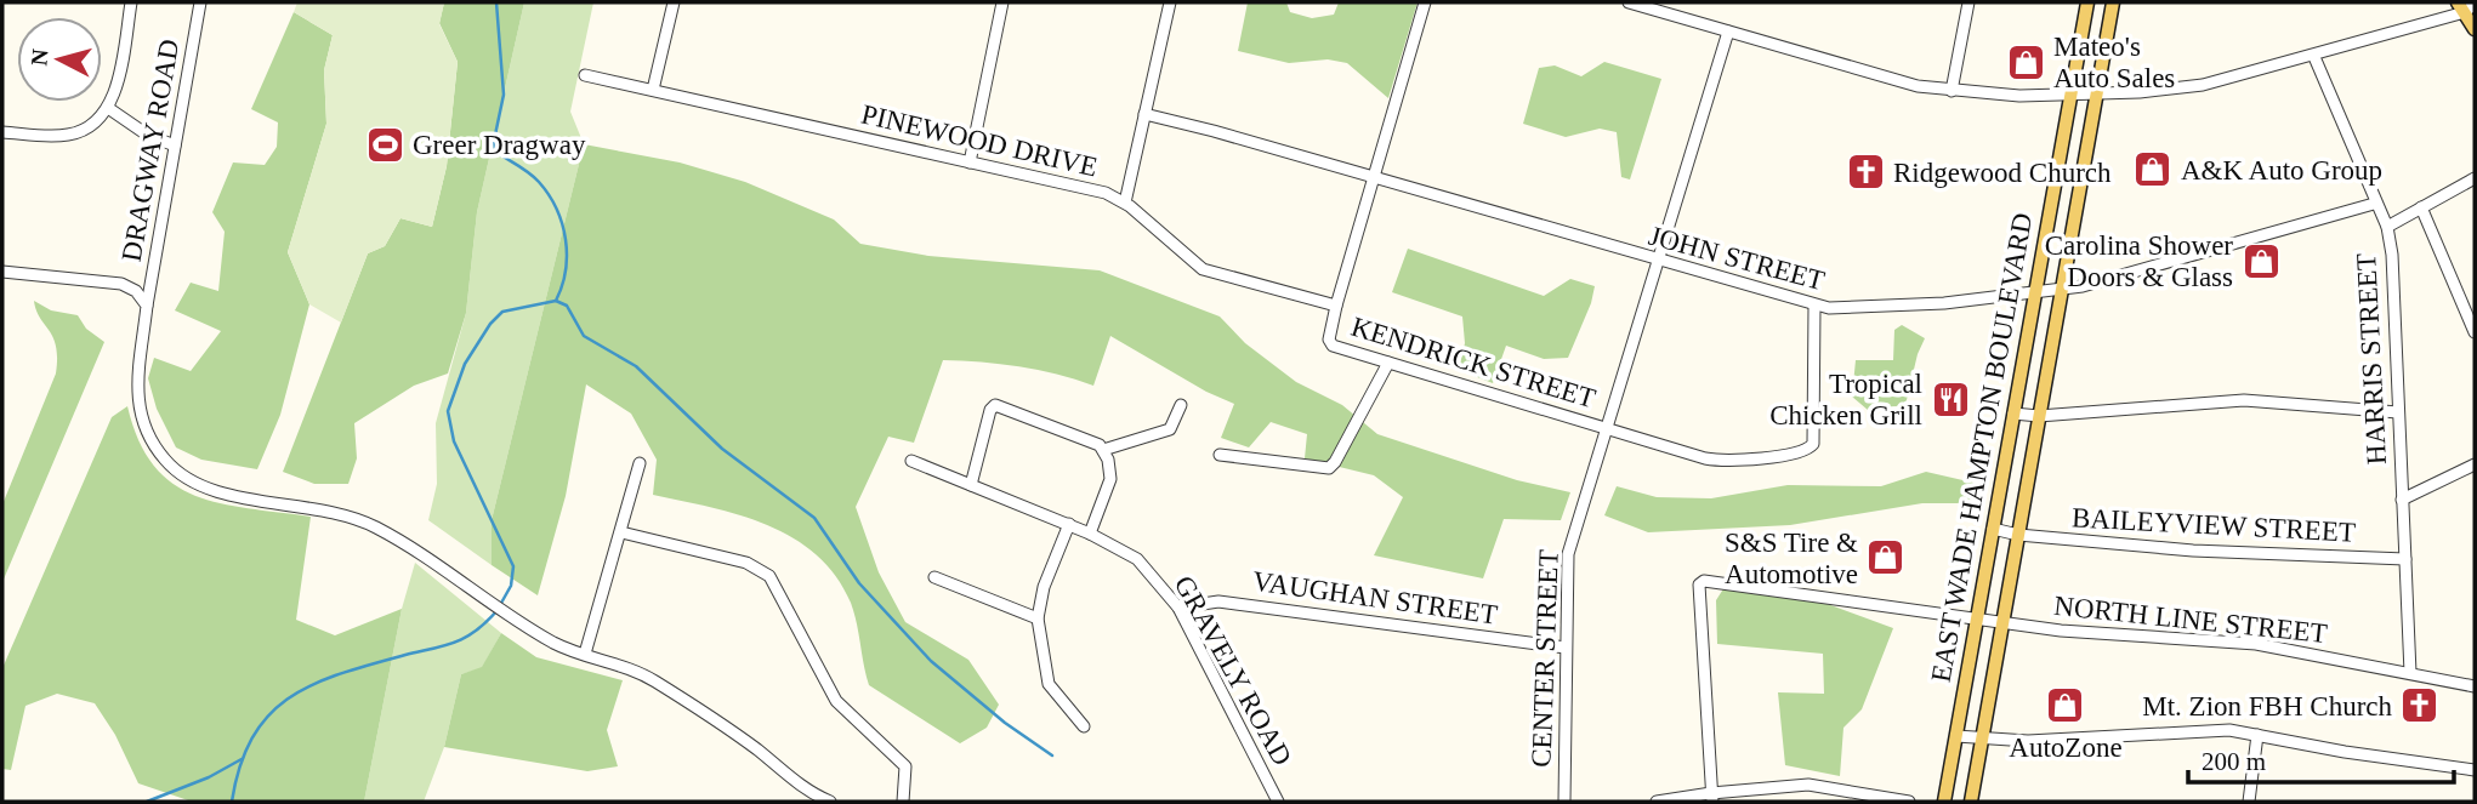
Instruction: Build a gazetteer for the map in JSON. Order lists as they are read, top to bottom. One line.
{"streets":{"main road":["EAST WADE HAMPTON BOULEVARD"],"street":["PINEWOOD DRIVE","DRAGWAY ROAD","JOHN STREET","HARRIS STREET","KENDRICK STREET","BAILEYVIEW STREET","VAUGHAN STREET","NORTH LINE STREET","CENTER STREET","GRAVELY ROAD"]},"crossings":[["PINEWOOD DRIVE","KENDRICK STREET"],["JOHN STREET","HARRIS STREET"],["JOHN STREET","KENDRICK STREET"],["JOHN STREET","EAST WADE HAMPTON BOULEVARD"],["JOHN STREET","CENTER STREET"],["HARRIS STREET","BAILEYVIEW STREET"],["HARRIS STREET","NORTH LINE STREET"],["KENDRICK STREET","CENTER STREET"],["EAST WADE HAMPTON BOULEVARD","BAILEYVIEW STREET"],["EAST WADE HAMPTON BOULEVARD","NORTH LINE STREET"],["VAUGHAN STREET","CENTER STREET"],["VAUGHAN STREET","GRAVELY ROAD"]],"places":{"shop":["Mateo's Auto Sales","A&K Auto Group","Carolina Shower Doors & Glass","S&S Tire & Automotive","AutoZone"],"sports":["Greer Dragway"],"church":["Ridgewood Church","Mt. Zion FBH Church"],"restaurant":["Tropical Chicken Grill"]},"scale_bar":"200 m","north":"left"}
